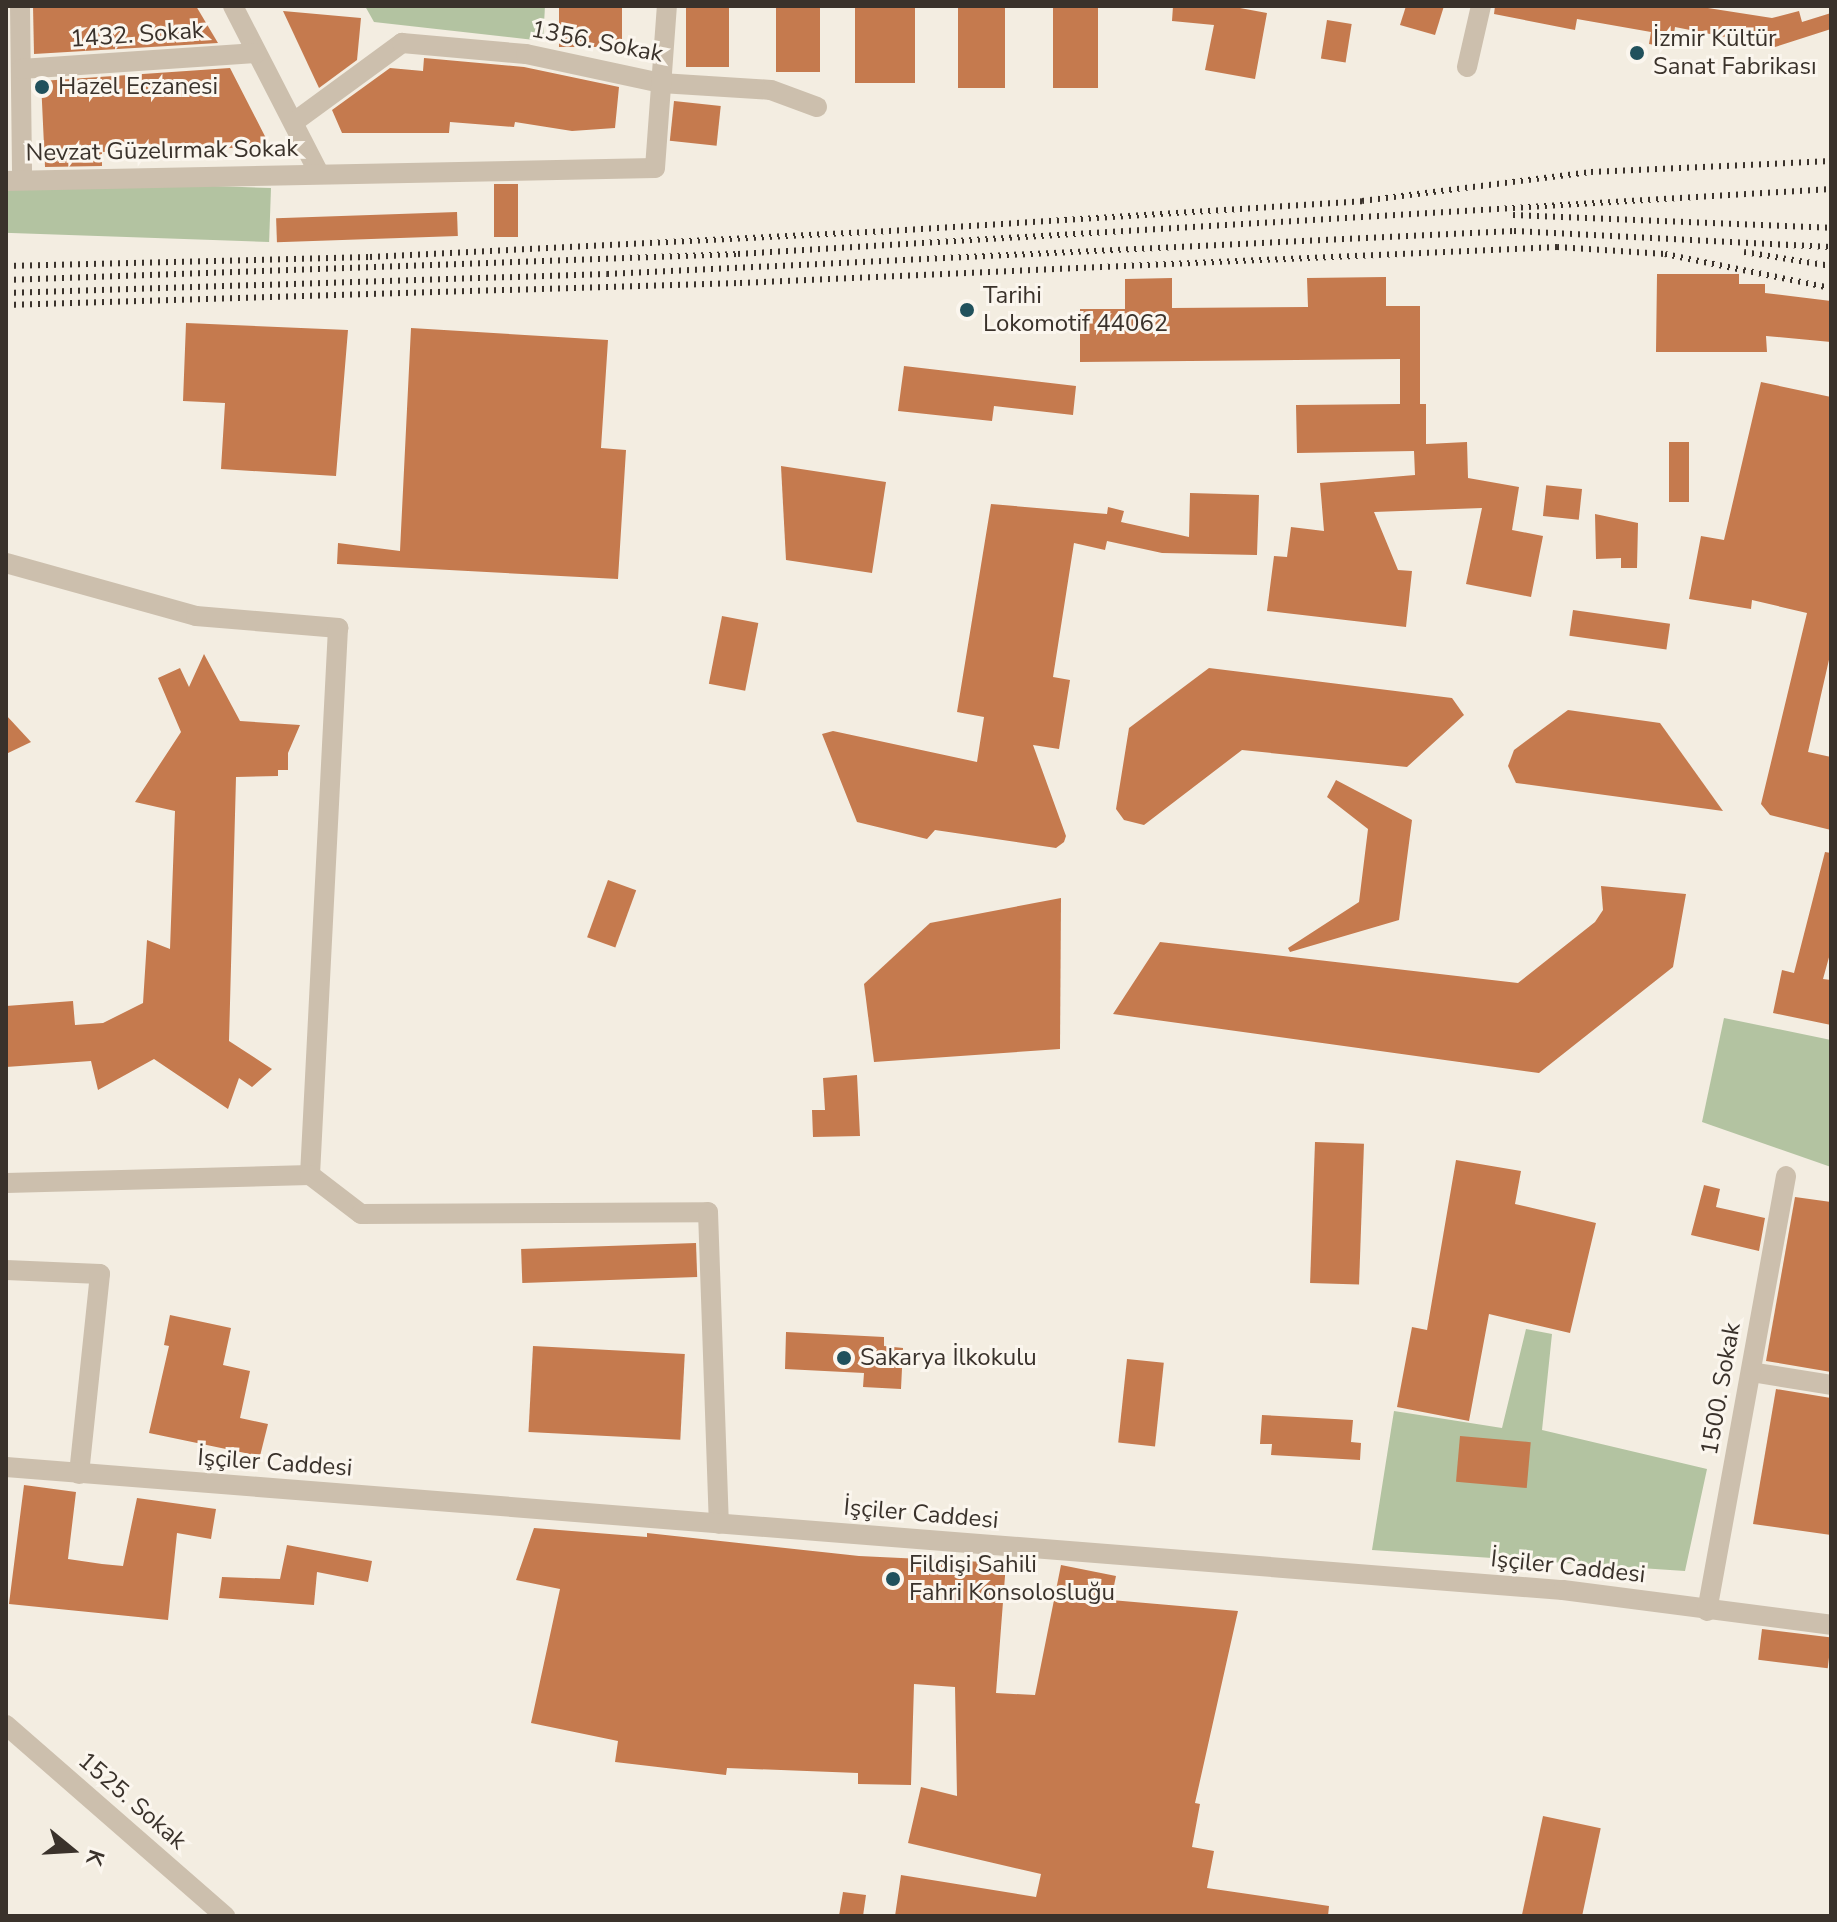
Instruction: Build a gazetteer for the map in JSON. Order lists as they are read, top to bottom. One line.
{"streets":{"street":["1432. Sokak","1356. Sokak","Nevzat Güzelırmak Sokak","1500. Sokak","İşçiler Caddesi","1525. Sokak"]},"crossings":[["1356. Sokak","Nevzat Güzelırmak Sokak"],["1500. Sokak","İşçiler Caddesi"]],"places":["İzmir Kültür Sanat Fabrikası","Hazel Eczanesi","Tarihi Lokomotif 44062","Sakarya İlkokulu","Fildişi Sahili Fahri Konsolosluğu"],"north":"right"}
